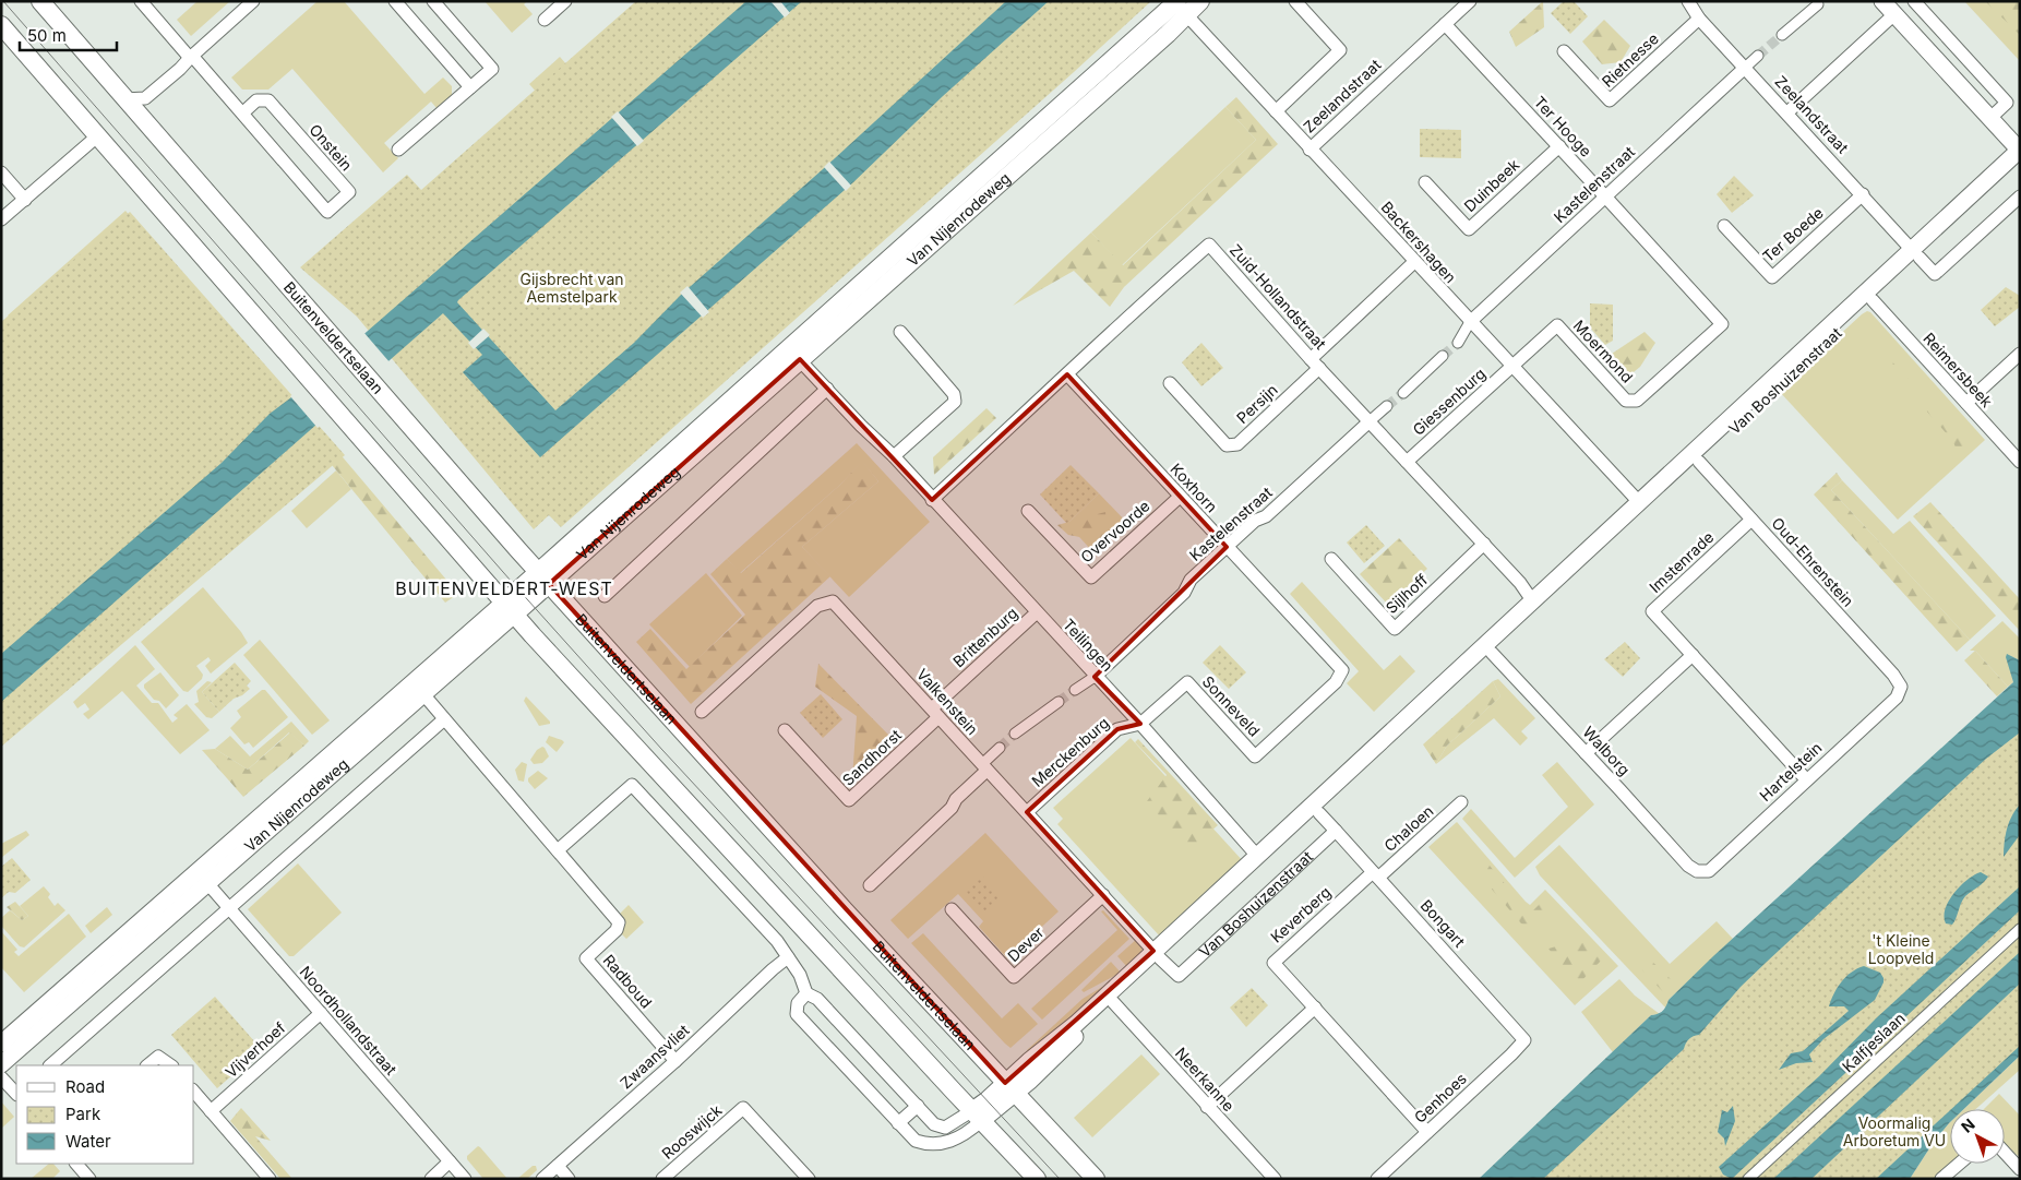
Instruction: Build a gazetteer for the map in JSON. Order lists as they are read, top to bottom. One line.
{"streets":{"main road":["Van Nijenrodeweg","Buitenveldertselaan"],"street":["Rietnesse","Zeelandstraat","Ter Hooge","Onstein","Kastelenstraat","Duinbeek","Ter Boede","Backershagen","Zuid-Hollandstraat","Moermond","Reimersbeek","Van Boshuizenstraat","Giessenburg","Persijn","Koxhorn","Overvoorde","Imstenrade","Oud-Ehrenstein","Sijlhoff","Brittenburg","Teilingen","Valkenstein","Sonneveld","Walborg","Merckenburg","Sandhorst","Hartelstein","Chaloen","Keverberg","Bongart","Dever","Radboud","Noordhollandstraat","Kalfjeslaan","Vijverhoef","Zwaansvliet","Neerkanne","Genhoes","Rooswijck"]},"crossings":[["Rietnesse","Zeelandstraat"],["Zeelandstraat","Ter Hooge"],["Zeelandstraat","Kastelenstraat"],["Zeelandstraat","Ter Boede"],["Zeelandstraat","Backershagen"],["Zeelandstraat","Van Boshuizenstraat"],["Ter Hooge","Kastelenstraat"],["Ter Hooge","Duinbeek"],["Ter Hooge","Moermond"],["Kastelenstraat","Backershagen"],["Kastelenstraat","Zuid-Hollandstraat"],["Kastelenstraat","Koxhorn"],["Kastelenstraat","Teilingen"],["Van Nijenrodeweg","Backershagen"],["Van Nijenrodeweg","Buitenveldertselaan"],["Van Nijenrodeweg","Teilingen"],["Van Nijenrodeweg","Radboud"],["Van Nijenrodeweg","Noordhollandstraat"],["Backershagen","Moermond"],["Backershagen","Van Boshuizenstraat"],["Backershagen","Giessenburg"],["Zuid-Hollandstraat","Van Boshuizenstraat"],["Zuid-Hollandstraat","Giessenburg"],["Zuid-Hollandstraat","Persijn"],["Zuid-Hollandstraat","Koxhorn"],["Zuid-Hollandstraat","Sijlhoff"],["Zuid-Hollandstraat","Teilingen"],["Buitenveldertselaan","Van Boshuizenstraat"],["Moermond","Giessenburg"],["Reimersbeek","Van Boshuizenstraat"],["Van Boshuizenstraat","Oud-Ehrenstein"],["Van Boshuizenstraat","Teilingen"],["Van Boshuizenstraat","Valkenstein"],["Van Boshuizenstraat","Walborg"],["Van Boshuizenstraat","Bongart"],["Van Boshuizenstraat","Neerkanne"],["Koxhorn","Overvoorde"],["Koxhorn","Sonneveld"],["Imstenrade","Oud-Ehrenstein"],["Imstenrade","Hartelstein"],["Oud-Ehrenstein","Hartelstein"],["Brittenburg","Teilingen"],["Brittenburg","Valkenstein"],["Brittenburg","Sandhorst"],["Teilingen","Sonneveld"],["Teilingen","Merckenburg"],["Valkenstein","Merckenburg"],["Valkenstein","Sandhorst"],["Valkenstein","Dever"],["Sonneveld","Merckenburg"],["Walborg","Hartelstein"],["Chaloen","Keverberg"],["Chaloen","Bongart"],["Keverberg","Bongart"],["Keverberg","Genhoes"],["Bongart","Genhoes"],["Radboud","Zwaansvliet"],["Noordhollandstraat","Vijverhoef"]],"districts":["BUITENVELDERT-WEST"],"parks":["Gijsbrecht van Aemstelpark","'t Kleine Loopveld","Voormalig Arboretum VU"],"legend":["Road","Park","Water"],"scale_bar":"50 m","north":"top left"}
